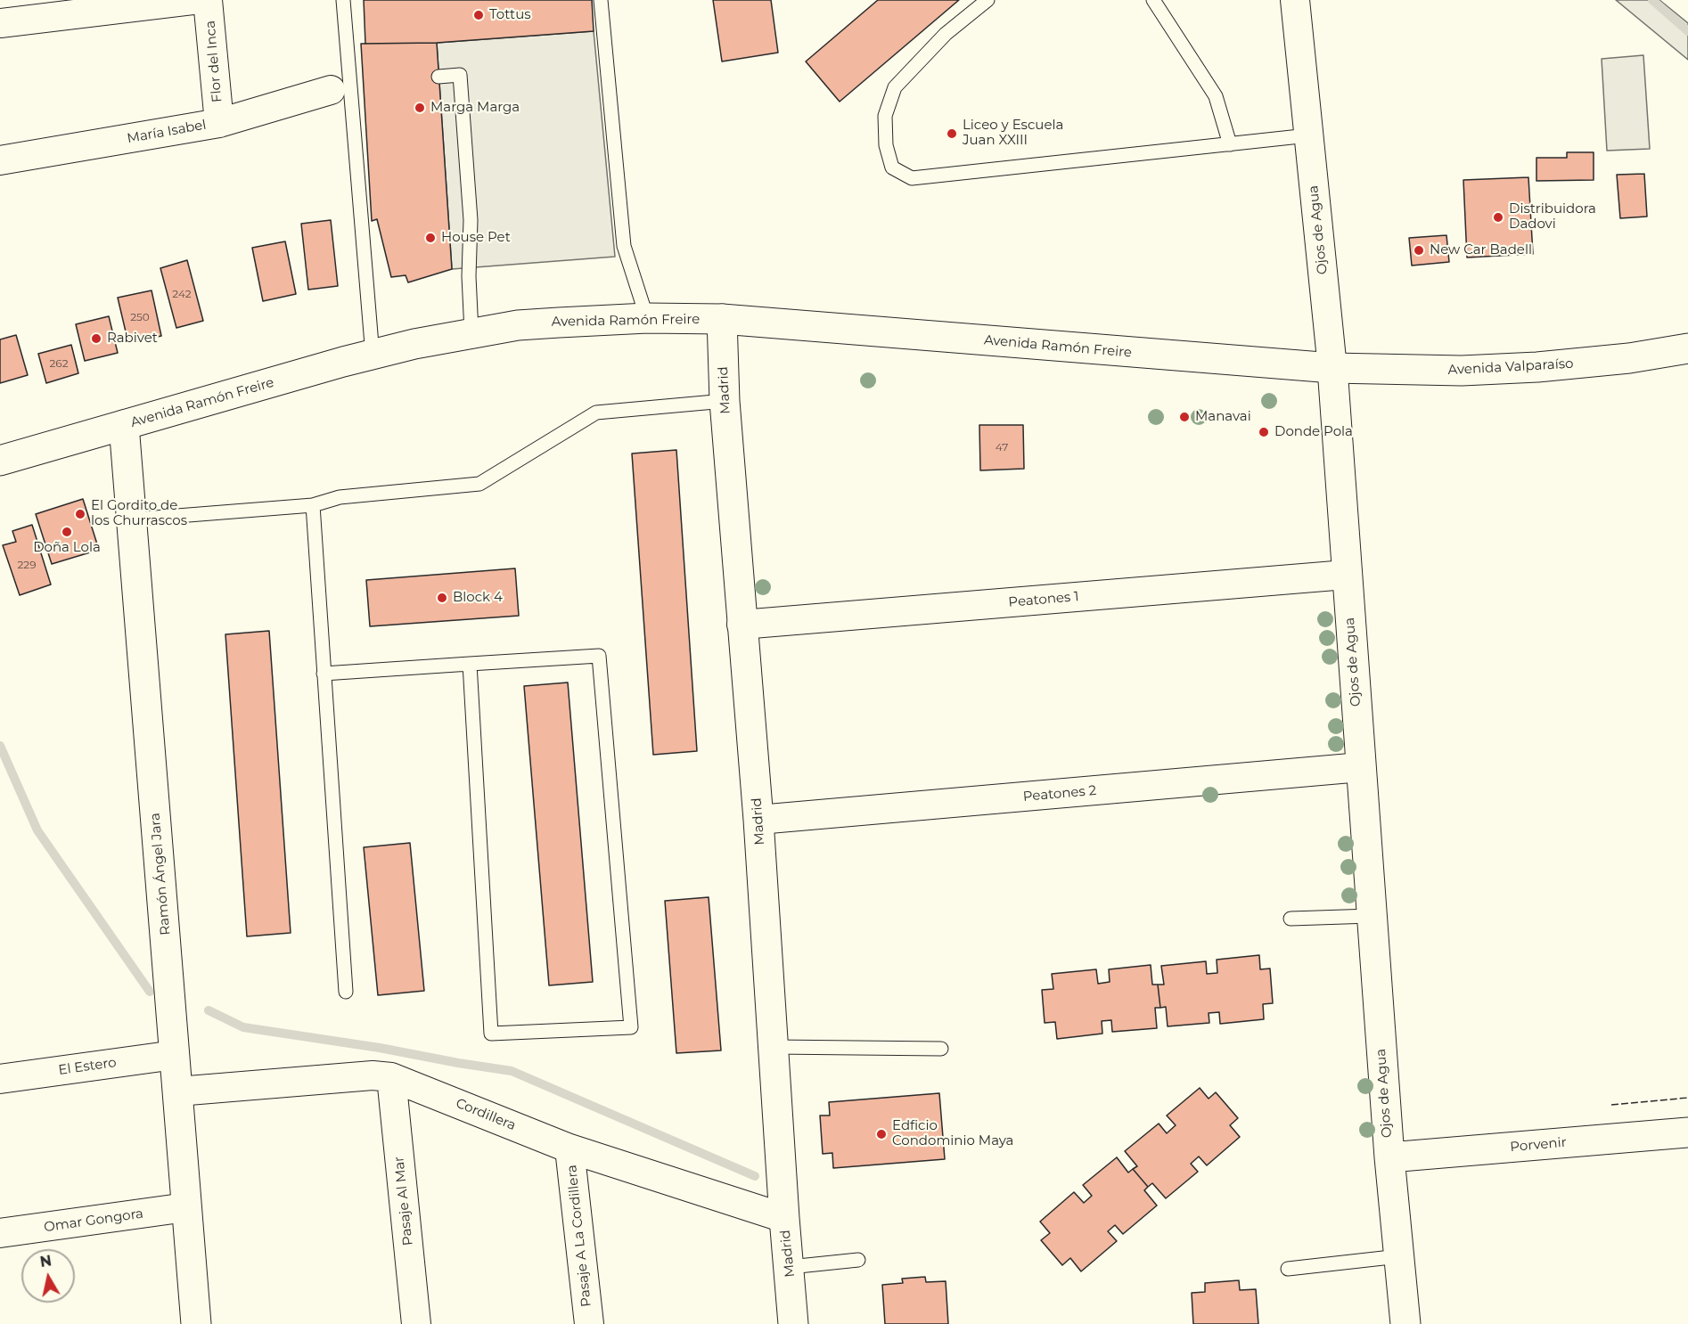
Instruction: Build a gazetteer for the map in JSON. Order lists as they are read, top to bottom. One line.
{"streets":{"main road":["Ojos de Agua","Avenida Ramón Freire","Avenida Valparaíso","Madrid","Ramón Ángel Jara","Porvenir"],"street":["Flor del Inca","María Isabel","Peatones 1","Peatones 2","El Estero","Cordillera","Pasaje Al Mar","Omar Gongora","Pasaje A La Cordillera"]},"crossings":[["Flor del Inca","María Isabel"],["Ojos de Agua","Avenida Ramón Freire"],["Ojos de Agua","Avenida Valparaíso"],["Ojos de Agua","Peatones 1"],["Ojos de Agua","Peatones 2"],["Ojos de Agua","Porvenir"],["Avenida Ramón Freire","Avenida Valparaíso"],["Avenida Ramón Freire","Madrid"],["Avenida Ramón Freire","Ramón Ángel Jara"],["Madrid","Peatones 1"],["Madrid","Peatones 2"],["Madrid","Cordillera"],["Ramón Ángel Jara","El Estero"],["Ramón Ángel Jara","Cordillera"],["Ramón Ángel Jara","Omar Gongora"],["Cordillera","Pasaje Al Mar"],["Cordillera","Pasaje A La Cordillera"]],"places":["Tottus","Marga Marga","Liceo y Escuela Juan XXIII","Distribuidora Dadovi","House Pet","New Car Badell","Rabivet","Manavai","Donde Pola","El Gordito de los Churrascos","Doña Lola","Block 4","Edficio Condominio Maya"],"house_numbers":["242","250","262","47","229"],"north":"top"}
